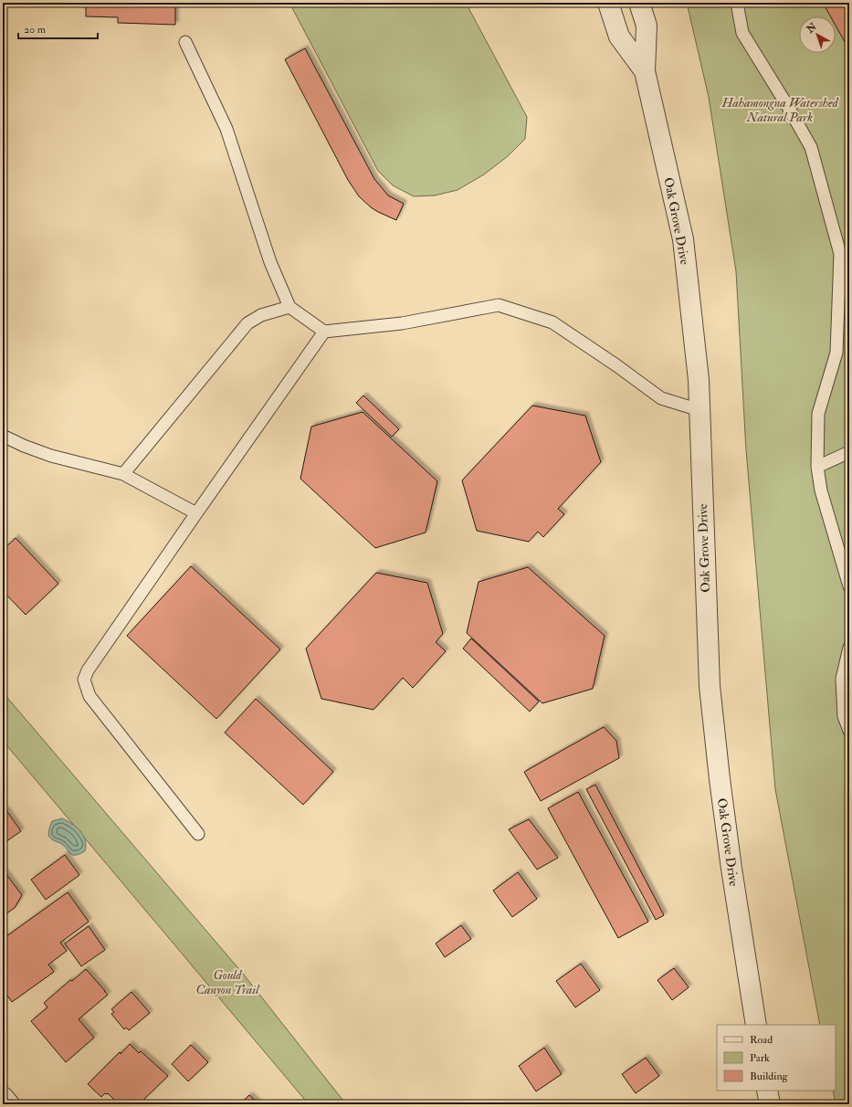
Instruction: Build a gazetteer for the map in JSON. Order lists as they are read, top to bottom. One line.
{"streets":{"street":["Oak Grove Drive"]},"parks":["Hahamongna Watershed Natural Park","Gould Canyon Trail"],"legend":["Road","Park","Building"],"scale_bar":"20 m","north":"top left"}
